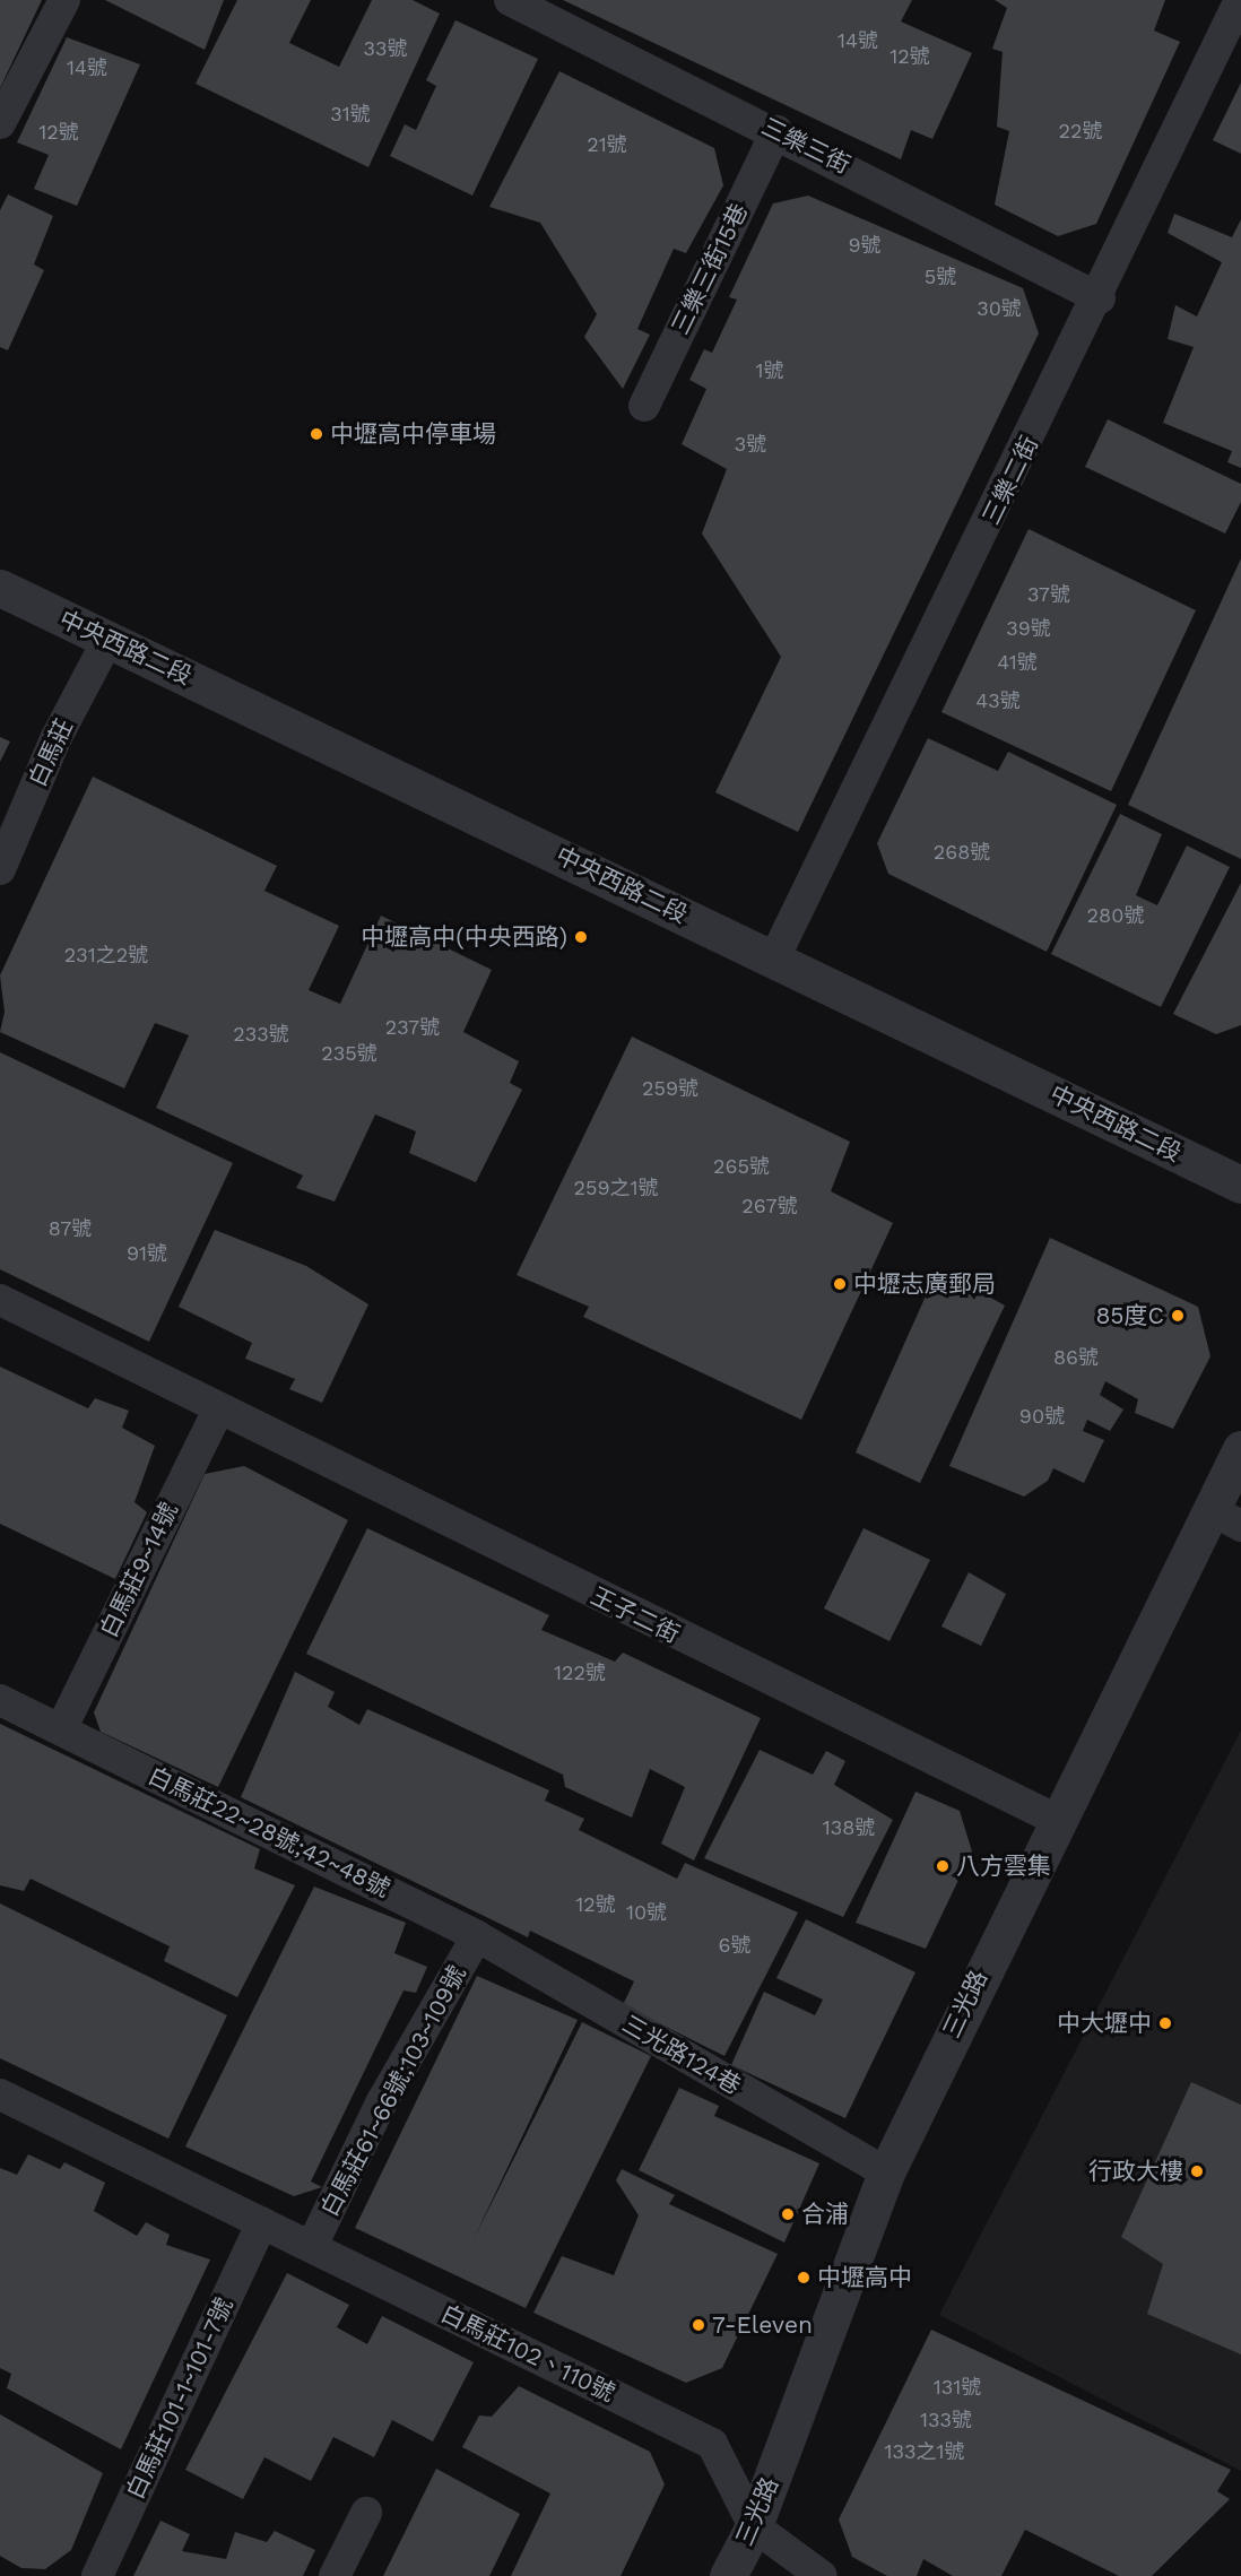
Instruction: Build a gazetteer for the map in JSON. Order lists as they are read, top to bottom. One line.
{"streets":{"street":["中央西路二段","三光路"],"lane":["三樂三街","三樂三街15巷","三樂二街","白馬莊","白馬莊9~14號","王子二街","白馬莊22~28號;42~48號","三光路124巷","白馬莊61~66號;103~109號","白馬莊102、110號","白馬莊101-1~101-7號"]},"crossings":[["三樂三街","三樂三街15巷"],["三樂三街","三樂二街"],["三樂二街","中央西路二段"],["中央西路二段","白馬莊"],["白馬莊9~14號","王子二街"],["白馬莊9~14號","白馬莊22~28號;42~48號"],["王子二街","三光路"],["白馬莊22~28號;42~48號","三光路124巷"],["白馬莊22~28號;42~48號","白馬莊61~66號;103~109號"],["三光路","三光路124巷"],["三光路","白馬莊102、110號"],["三光路124巷","白馬莊61~66號;103~109號"],["白馬莊61~66號;103~109號","白馬莊102、110號"],["白馬莊102、110號","白馬莊101-1~101-7號"]],"places":["中壢高中停車場","中壢高中(中央西路)","中壢志廣郵局","85度C","八方雲集","中大壢中","行政大樓","合浦","中壢高中","7-Eleven"],"house_numbers":["14號","33號","12號","14號","31號","22號","12號","21號","9號","5號","30號","1號","3號","37號","39號","41號","43號","268號","280號","231之2號","237號","233號","235號","259號","265號","259之1號","267號","87號","91號","86號","90號","122號","138號","12號","10號","6號","131號","133號","133之1號"]}
